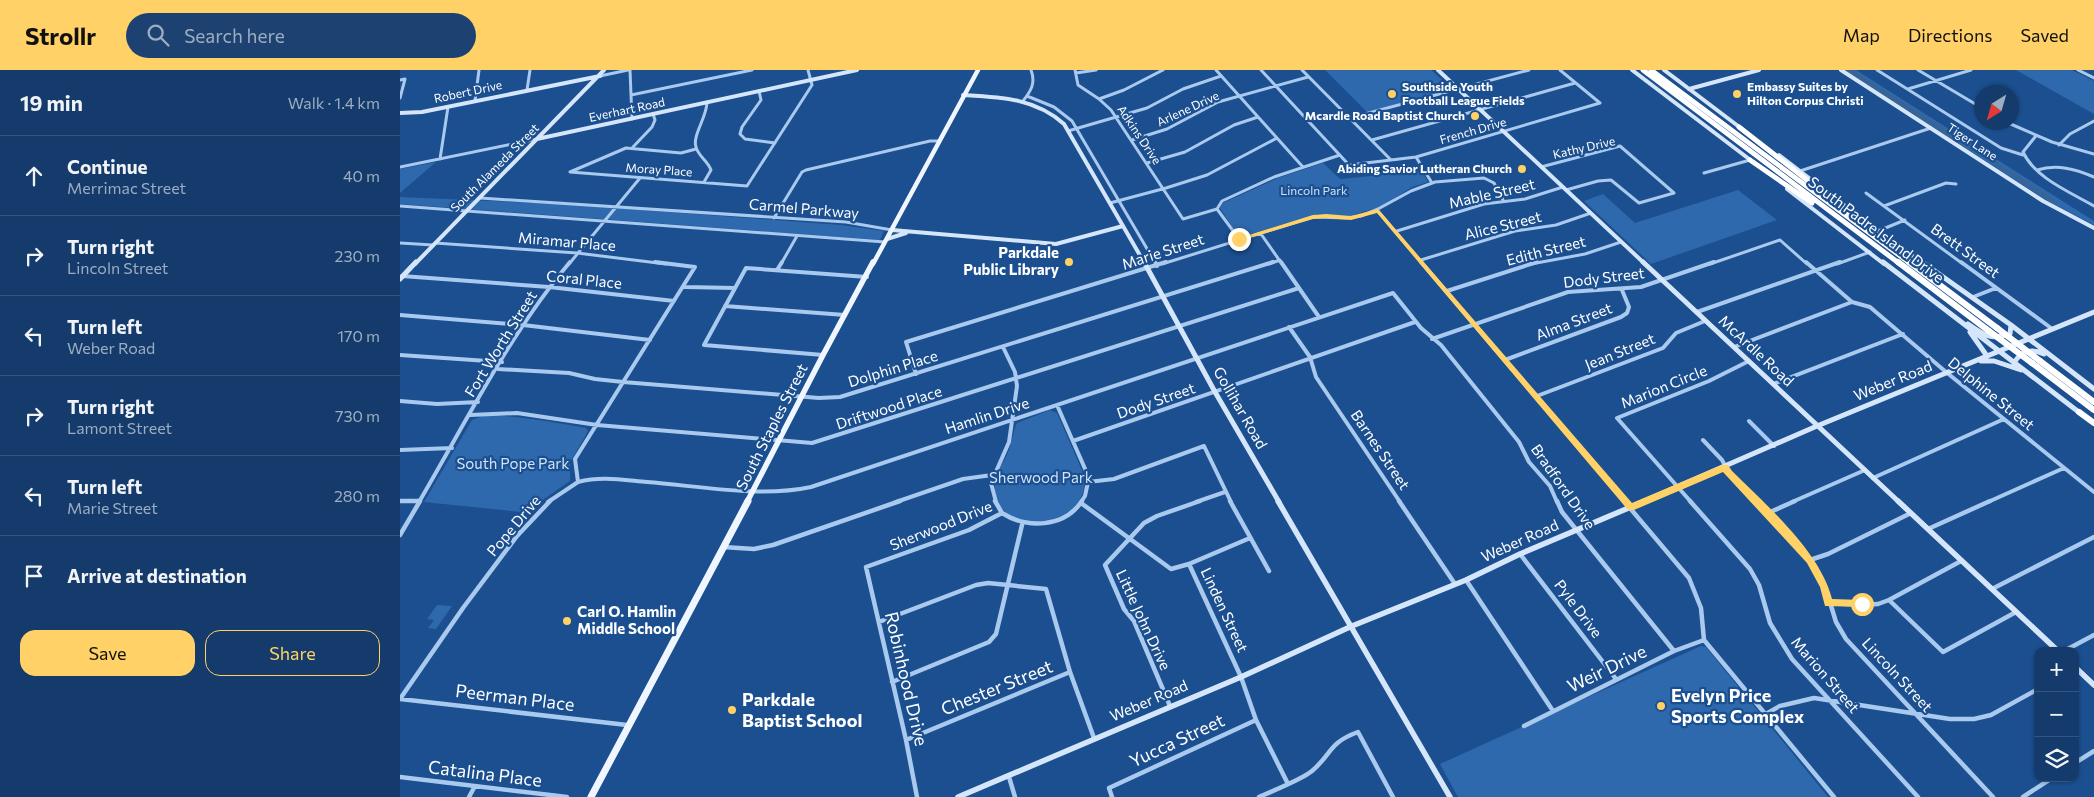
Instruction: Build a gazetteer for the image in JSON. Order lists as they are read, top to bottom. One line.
{"streets":{"highway":["South Padre Island Drive"],"main road":["Robert Drive","Everhart Road","Tiger Lane","South Alameda Street","Carmel Parkway","McArdle Road","Weber Road","Gollihar Road","South Staples Street"],"street":["Arlene Drive","French Drive","Adkins Drive","Kathy Drive","Moray Place","Mable Street","Alice Street","Miramar Place","Edith Street","Brett Street","Marie Street","Dody Street","Coral Place","Alma Street","Fort Worth Street","Jean Street","Dolphin Place","Marion Circle","Delphine Street","Driftwood Place","Hamlin Drive","Barnes Street","Bradford Drive","Pope Drive","Sherwood Drive","Pyle Drive","Linden Street","Little John Drive","Weir Drive","Marion Street","Lincoln Street","Robinhood Drive","Chester Street","Peerman Place","Yucca Street","Catalina Place"]},"crossings":[["Robert Drive","South Alameda Street"],["Arlene Drive","Adkins Drive"],["Everhart Road","South Alameda Street"],["French Drive","McArdle Road"],["Kathy Drive","Mable Street"],["Kathy Drive","McArdle Road"],["South Alameda Street","Carmel Parkway"],["South Alameda Street","Miramar Place"],["South Alameda Street","Coral Place"],["Moray Place","Fort Worth Street"],["Mable Street","Marie Street"],["Mable Street","McArdle Road"],["Carmel Parkway","Fort Worth Street"],["Carmel Parkway","Gollihar Road"],["Carmel Parkway","South Staples Street"],["Alice Street","McArdle Road"],["Miramar Place","Fort Worth Street"],["Edith Street","McArdle Road"],["Brett Street","Weber Road"],["Marie Street","Dolphin Place"],["Marie Street","Gollihar Road"],["Dody Street","Alma Street"],["Dody Street","McArdle Road"],["Dody Street","Delphine Street"],["Dody Street","Gollihar Road"],["Dody Street","Hamlin Drive"],["Dody Street","Barnes Street"],["Dody Street","Bradford Drive"],["Dody Street","Sherwood Drive"],["Dody Street","Linden Street"],["Coral Place","Fort Worth Street"],["Fort Worth Street","Dolphin Place"],["Fort Worth Street","Driftwood Place"],["McArdle Road","Jean Street"],["McArdle Road","Weber Road"],["McArdle Road","Marion Circle"],["Dolphin Place","Gollihar Road"],["Dolphin Place","South Staples Street"],["Weber Road","Marion Circle"],["Weber Road","Delphine Street"],["Weber Road","Gollihar Road"],["Weber Road","Barnes Street"],["Weber Road","Bradford Drive"],["Weber Road","Pyle Drive"],["Weber Road","Linden Street"],["Weber Road","Little John Drive"],["Weber Road","Marion Street"],["Weber Road","Lincoln Street"],["Marion Circle","Marion Street"],["Driftwood Place","Gollihar Road"],["Driftwood Place","South Staples Street"],["Gollihar Road","Hamlin Drive"],["Gollihar Road","South Staples Street"],["Hamlin Drive","South Staples Street"],["Hamlin Drive","Barnes Street"],["Hamlin Drive","Pope Drive"],["Hamlin Drive","Sherwood Drive"],["Hamlin Drive","Linden Street"],["South Staples Street","Peerman Place"],["Bradford Drive","Weir Drive"],["Pope Drive","Peerman Place"],["Sherwood Drive","Linden Street"],["Sherwood Drive","Robinhood Drive"],["Pyle Drive","Weir Drive"],["Linden Street","Little John Drive"],["Linden Street","Yucca Street"],["Robinhood Drive","Chester Street"]],"parks":["Lincoln Park","South Pope Park","Sherwood Park"],"places":["Southside Youth Football League Fields","Embassy Suites by Hilton Corpus Christi","Mcardle Road Baptist Church","Abiding Savior Lutheran Church","Parkdale Public Library","Carl O. Hamlin Middle School","Evelyn Price Sports Complex","Parkdale Baptist School"],"north":"bottom left","page":{"header":"Strollr","search":"Search here","nav":["Map","Directions","Saved"],"heading":["19 min","Walk · 1.4 km"],"list":[["Continue","Merrimac Street","40 m"],["Turn right","Lincoln Street","230 m"],["Turn left","Weber Road","170 m"],["Turn right","Lamont Street","730 m"],["Turn left","Marie Street","280 m"],"Arrive at destination"],"buttons":["Save","Share"],"map_buttons":["+","−"]}}
